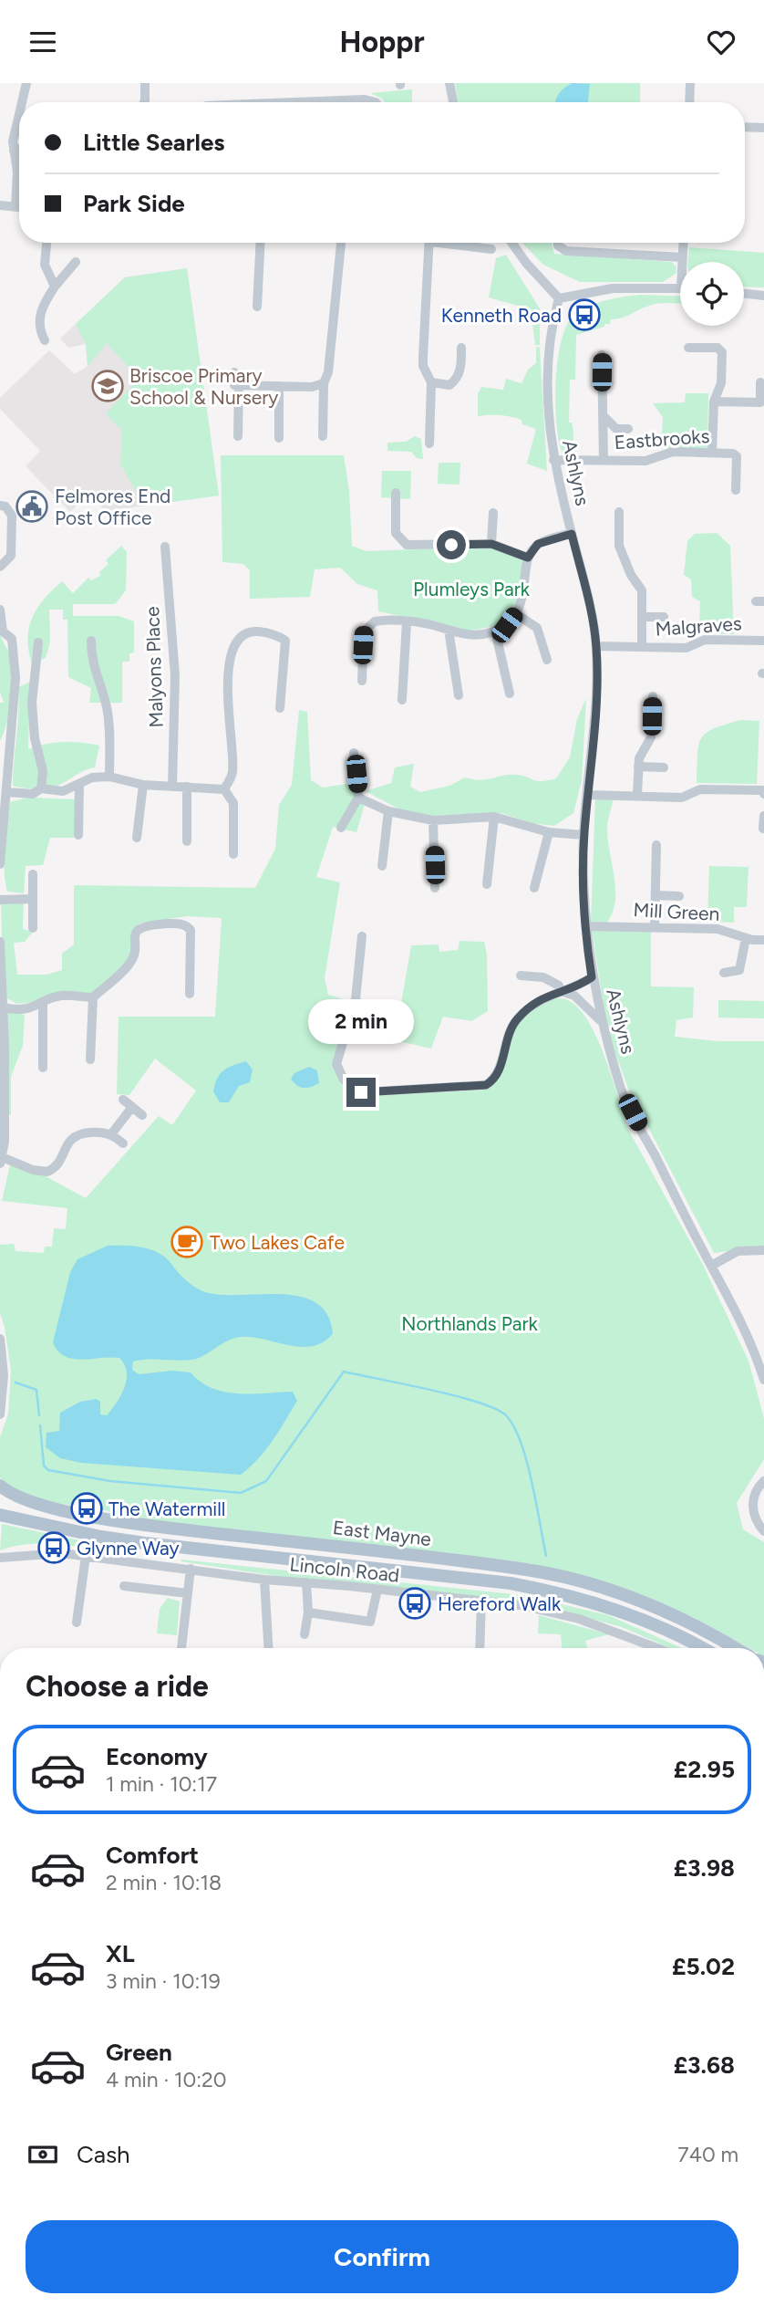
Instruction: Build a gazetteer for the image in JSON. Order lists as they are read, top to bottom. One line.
{"streets":{"main road":["East Mayne"],"street":["Eastbrooks","Ashlyns","Malgraves","Malyons Place","Mill Green","Lincoln Road"]},"crossings":[["Eastbrooks","Ashlyns"],["Ashlyns","Malgraves"],["Ashlyns","Mill Green"]],"parks":["Plumleys Park","Northlands Park"],"places":{"bus stop":["Kenneth Road","The Watermill","Glynne Way","Hereford Walk"],"school or university":["Briscoe Primary School & Nursery"],"public building":["Felmores End Post Office"],"cafe":["Two Lakes Cafe"]},"page":{"header":"Hoppr","banner":["Little Searles","Park Side"],"bubble":"2 min","heading":"Choose a ride","list":[{"name":"Economy","note":"1 min · 10:17","value":"£2.95"},{"name":"Comfort","note":"2 min · 10:18","value":"£3.98"},{"name":"XL","note":"3 min · 10:19","value":"£5.02"},{"name":"Green","note":"4 min · 10:20","value":"£3.68"}],"pay":["Cash","740 m"],"buttons":"Confirm"}}
